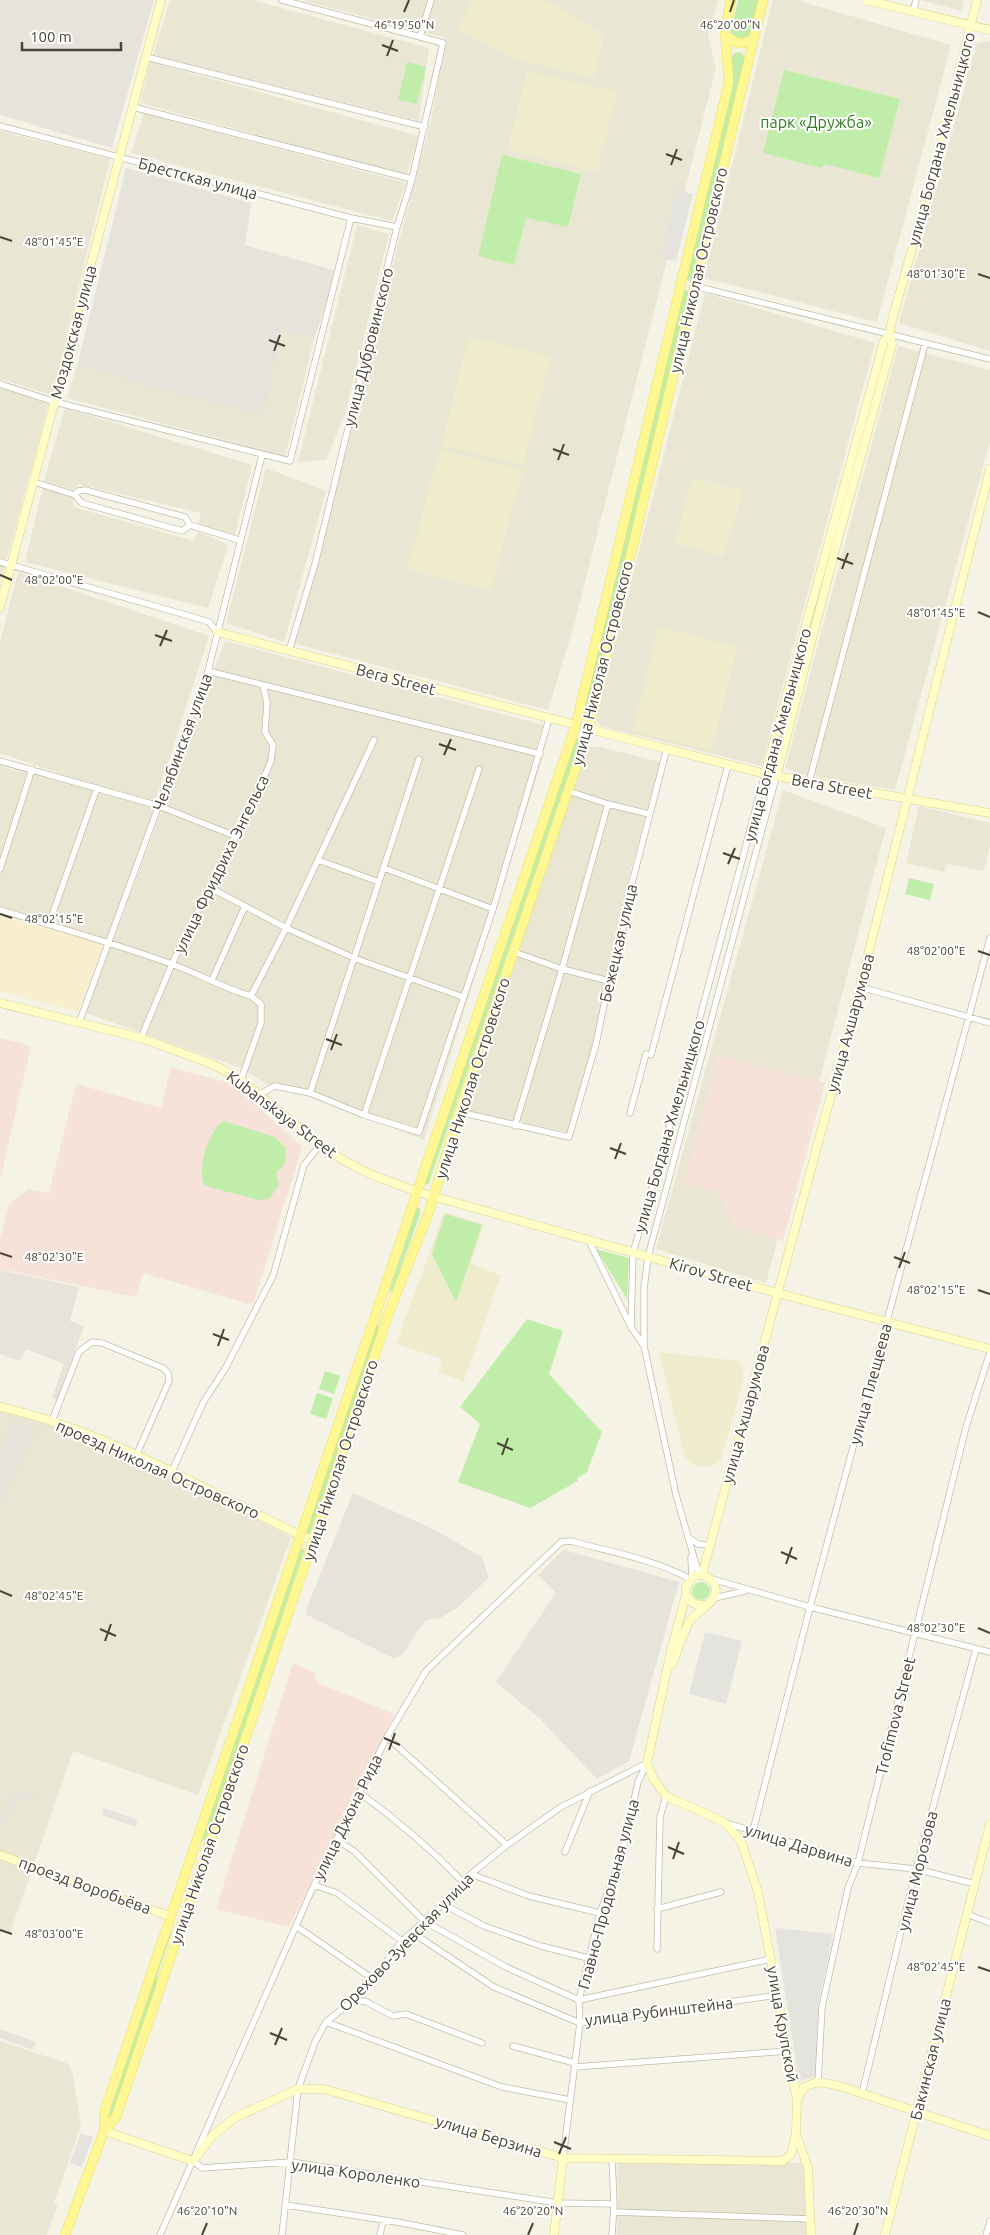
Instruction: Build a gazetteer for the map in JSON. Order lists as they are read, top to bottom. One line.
{"streets":{"main road":["улица Богдана Хмельницкого","улица Николая Островского","Моздокская улица","Bera Street","улица Ахшарумова","Kubanskaya Street","Kirov Street","проезд Николая Островского","улица Дарвина","проезд Воробьёва","Главно-Продольная улица","улица Крупской","Бакинская улица","улица Берзина","улица Короленко"],"street":["Брестская улица","улица Дубровинского","Челябинская улица","улица Фридриха Энгельса","Бежецкая улица","улица Плещеева","Trofimova Street","улица Джона Рида","улица Морозова","Орехово-Зуевская улица","улица Рубинштейна"]},"crossings":[["улица Богдана Хмельницкого","Bera Street"],["улица Богдана Хмельницкого","Kirov Street"],["Брестская улица","Моздокская улица"],["Брестская улица","улица Дубровинского"],["улица Николая Островского","Bera Street"],["улица Николая Островского","Kubanskaya Street"],["улица Николая Островского","Kirov Street"],["улица Николая Островского","проезд Николая Островского"],["улица Николая Островского","проезд Воробьёва"],["улица Николая Островского","улица Короленко"],["улица Дубровинского","Bera Street"],["Bera Street","Челябинская улица"],["Bera Street","Бежецкая улица"],["Bera Street","улица Ахшарумова"],["Челябинская улица","Kubanskaya Street"],["улица Фридриха Энгельса","Kubanskaya Street"],["улица Ахшарумова","Kirov Street"],["улица Ахшарумова","улица Джона Рида"],["Kubanskaya Street","Kirov Street"],["Kirov Street","улица Плещеева"],["Kirov Street","Trofimova Street"],["улица Плещеева","улица Дарвина"],["Trofimova Street","улица Дарвина"],["улица Джона Рида","улица Берзина"],["улица Джона Рида","улица Короленко"],["улица Дарвина","улица Морозова"],["улица Дарвина","улица Крупской"],["улица Дарвина","Бакинская улица"],["Главно-Продольная улица","Орехово-Зуевская улица"],["Главно-Продольная улица","улица Рубинштейна"],["Главно-Продольная улица","улица Берзина"],["Главно-Продольная улица","улица Короленко"],["Орехово-Зуевская улица","улица Рубинштейна"],["Орехово-Зуевская улица","улица Берзина"],["Орехово-Зуевская улица","улица Короленко"],["улица Рубинштейна","улица Крупской"],["улица Крупской","улица Берзина"],["улица Берзина","улица Короленко"]],"parks":["парк «Дружба»"],"scale_bar":"100 m","coordinates":["46°19'50\"N","46°20'00\"N","48°01'45\"E","48°01'30\"E","48°02'00\"E","48°02'15\"E","48°02'30\"E","48°02'45\"E","48°03'00\"E","46°20'10\"N","46°20'20\"N","46°20'30\"N"]}
